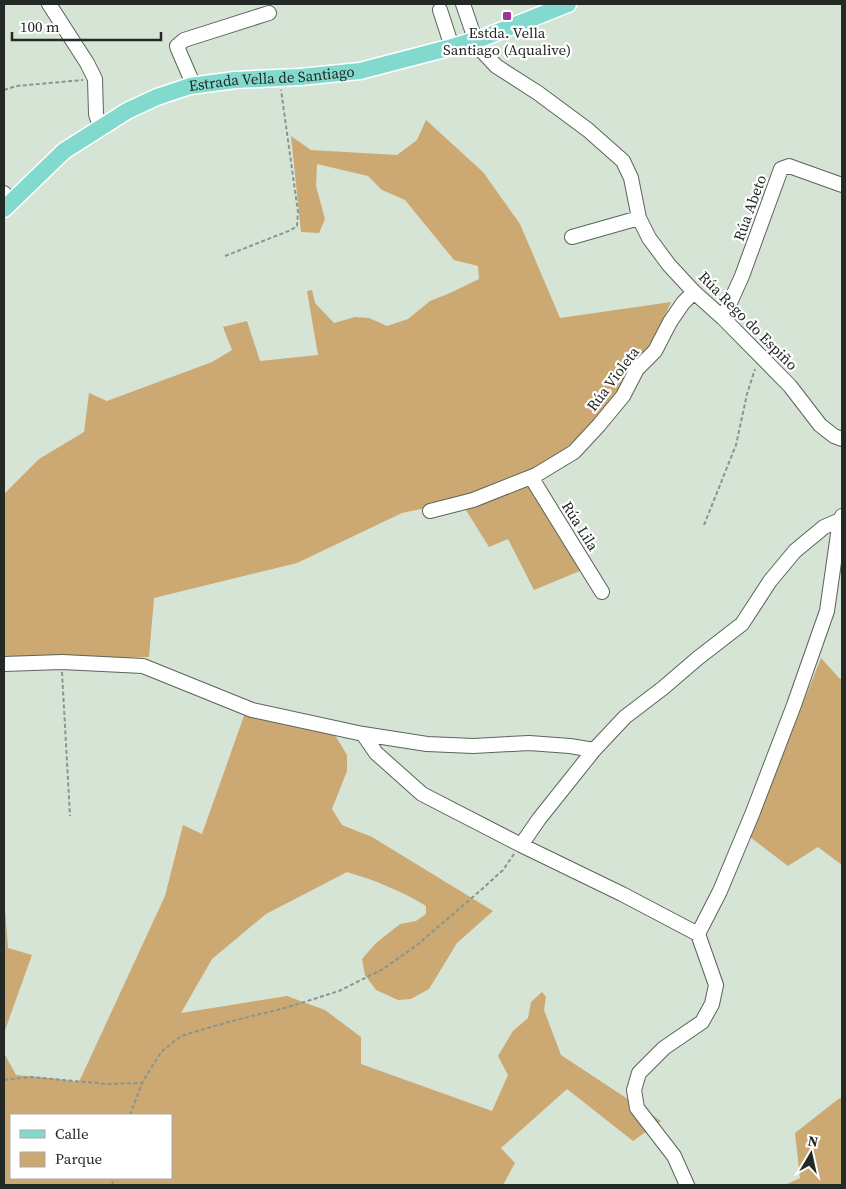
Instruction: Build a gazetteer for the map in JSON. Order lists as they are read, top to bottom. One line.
{"streets":{"main road":["Estrada Vella de Santiago"],"street":["Rúa Abeto","Rúa Rego do Espiño","Rúa Violeta","Rúa Lila"]},"crossings":[["Estrada Vella de Santiago","Rúa Rego do Espiño"],["Rúa Abeto","Rúa Rego do Espiño"],["Rúa Rego do Espiño","Rúa Violeta"],["Rúa Violeta","Rúa Lila"]],"places":{"transit":["Estda. Vella Santiago (Aqualive)"]},"legend":["Calle","Parque"],"scale_bar":"100 m","north":"top"}
